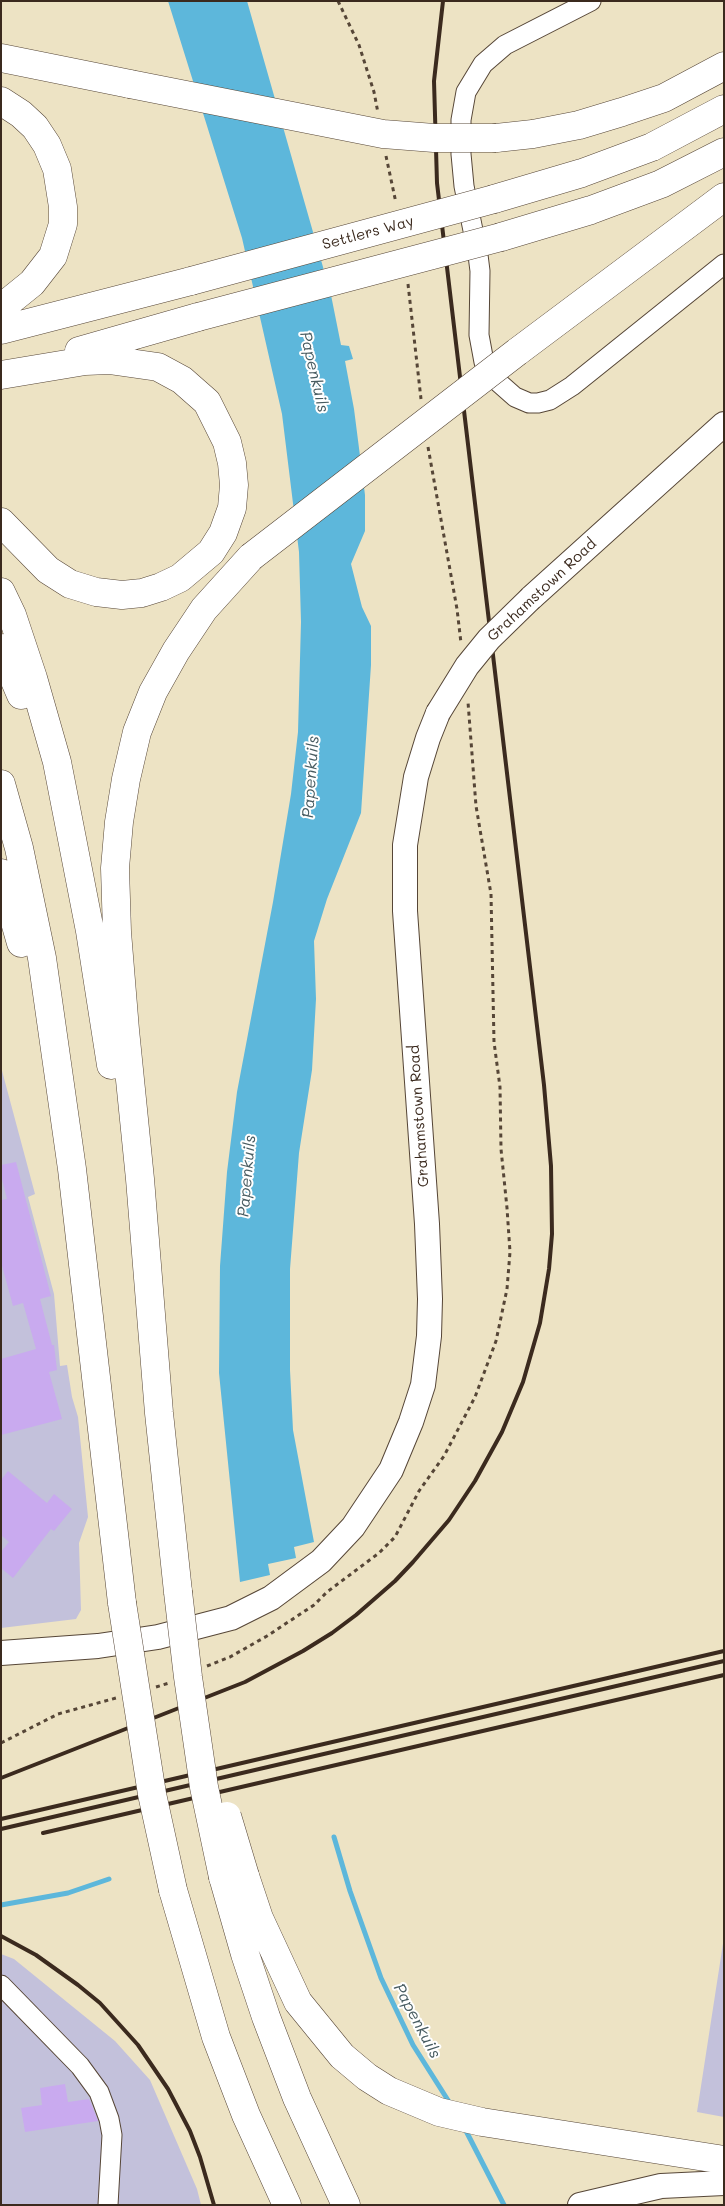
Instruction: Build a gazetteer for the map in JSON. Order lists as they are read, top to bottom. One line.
{"streets":{"highway":["Settlers Way"],"main road":["Grahamstown Road"]},"water":["Papenkuils"]}
